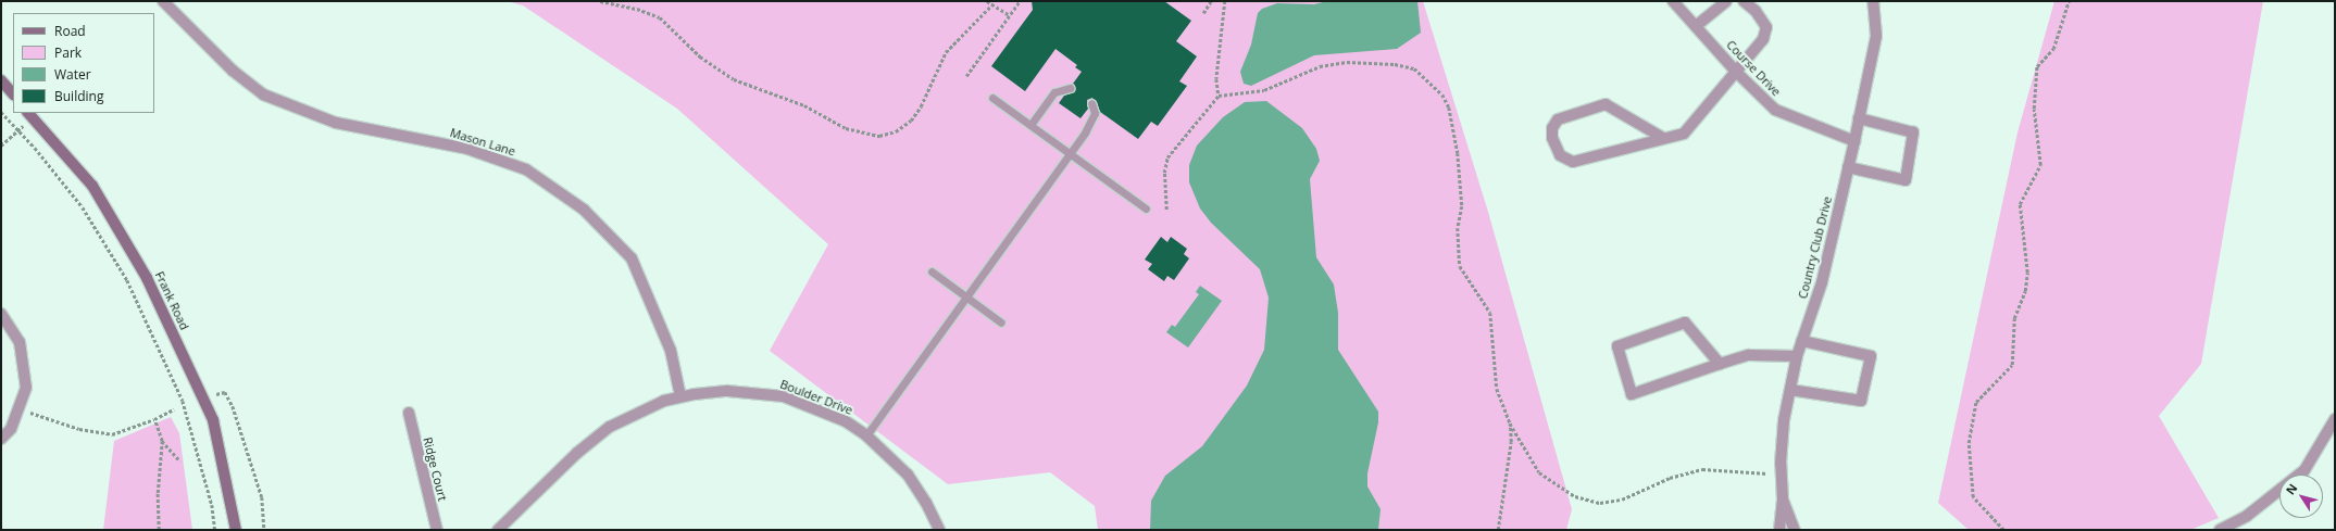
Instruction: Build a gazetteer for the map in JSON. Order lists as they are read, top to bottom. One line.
{"streets":{"street":["Course Drive","Mason Lane","Country Club Drive","Frank Road","Boulder Drive","Ridge Court"]},"crossings":[["Course Drive","Country Club Drive"],["Mason Lane","Boulder Drive"]],"legend":["Road","Park","Water","Building"],"north":"top left"}
